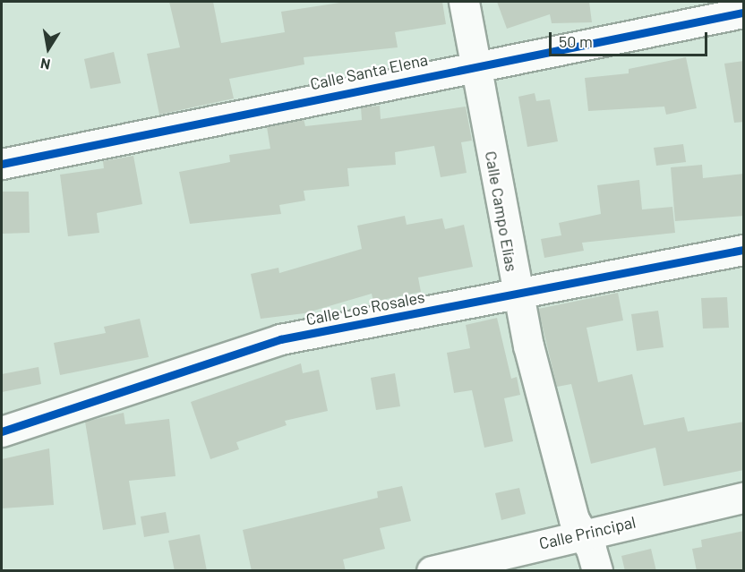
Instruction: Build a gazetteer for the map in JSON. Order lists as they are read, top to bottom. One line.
{"streets":{"street":["Calle Santa Elena","Calle Campo Elías","Calle Los Rosales","Calle Principal"]},"crossings":[["Calle Santa Elena","Calle Campo Elías"],["Calle Campo Elías","Calle Los Rosales"],["Calle Campo Elías","Calle Principal"]],"scale_bar":"50 m","north":"bottom"}
